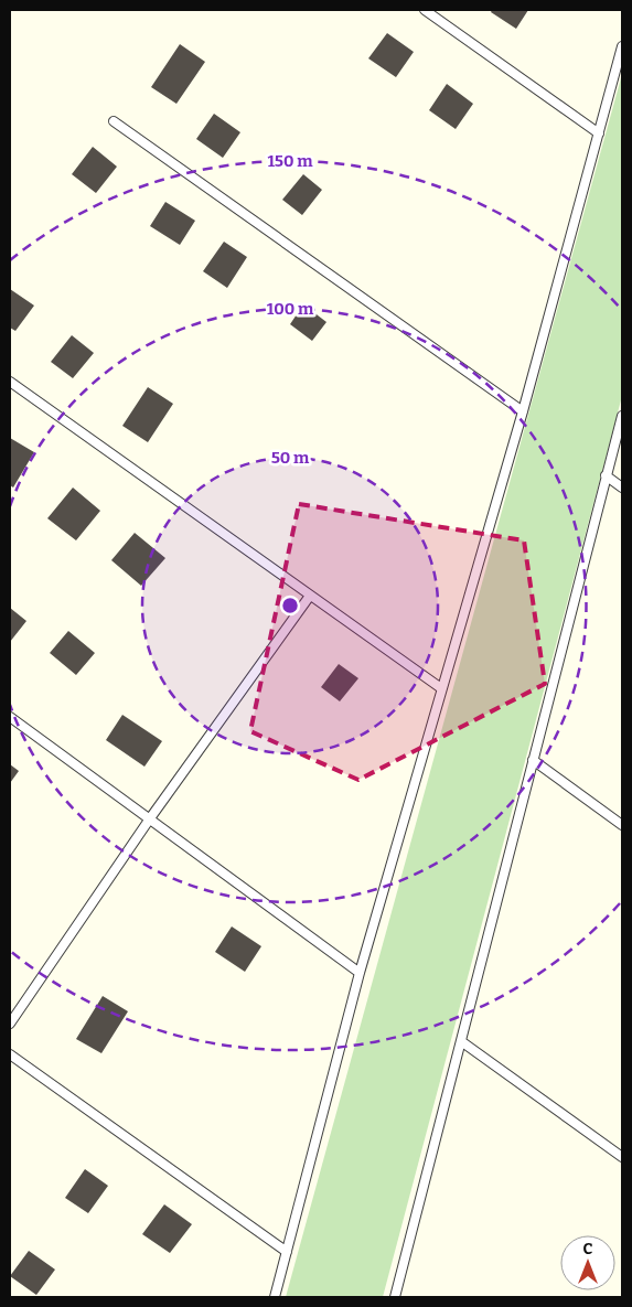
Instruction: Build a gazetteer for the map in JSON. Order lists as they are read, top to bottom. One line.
{"north":"top","rings":["150 m","100 m","50 m"]}
